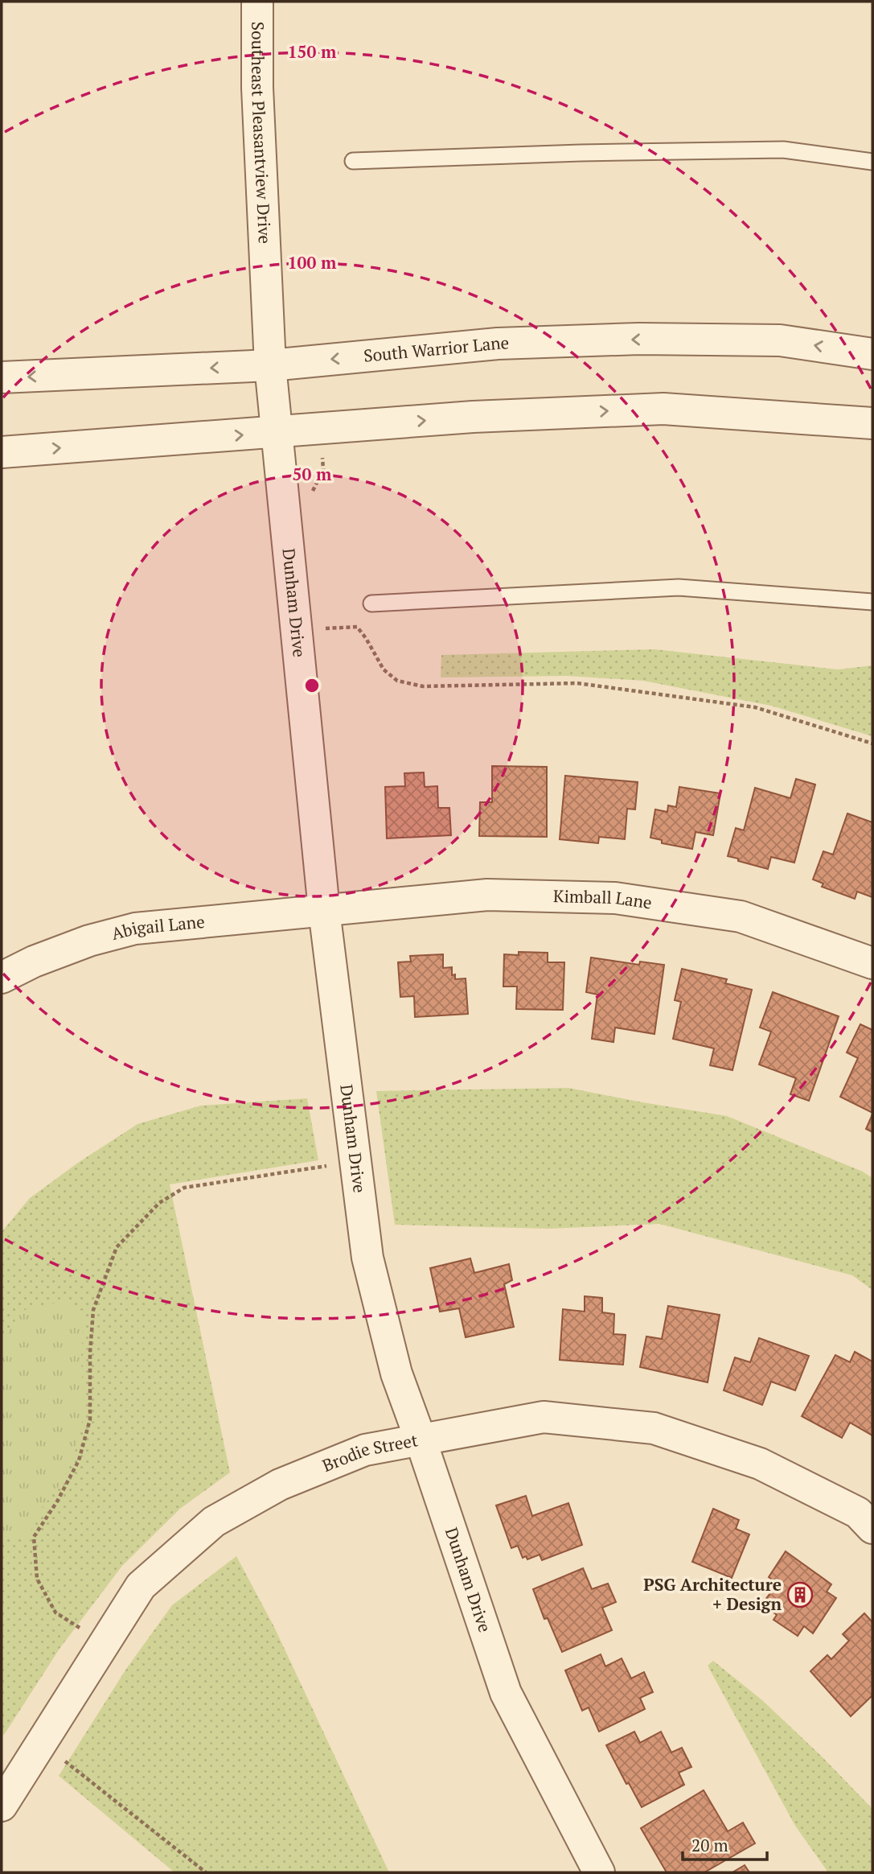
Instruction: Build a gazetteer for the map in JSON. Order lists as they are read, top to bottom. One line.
{"streets":{"street":["Southeast Pleasantview Drive","South Warrior Lane","Dunham Drive","Kimball Lane","Abigail Lane","Brodie Street"]},"crossings":[["Southeast Pleasantview Drive","South Warrior Lane"],["Southeast Pleasantview Drive","Dunham Drive"],["South Warrior Lane","Dunham Drive"],["Dunham Drive","Kimball Lane"],["Dunham Drive","Abigail Lane"],["Dunham Drive","Brodie Street"],["Kimball Lane","Abigail Lane"]],"places":{"building":["PSG Architecture + Design"]},"scale_bar":"20 m","rings":["150 m","100 m","50 m"]}
